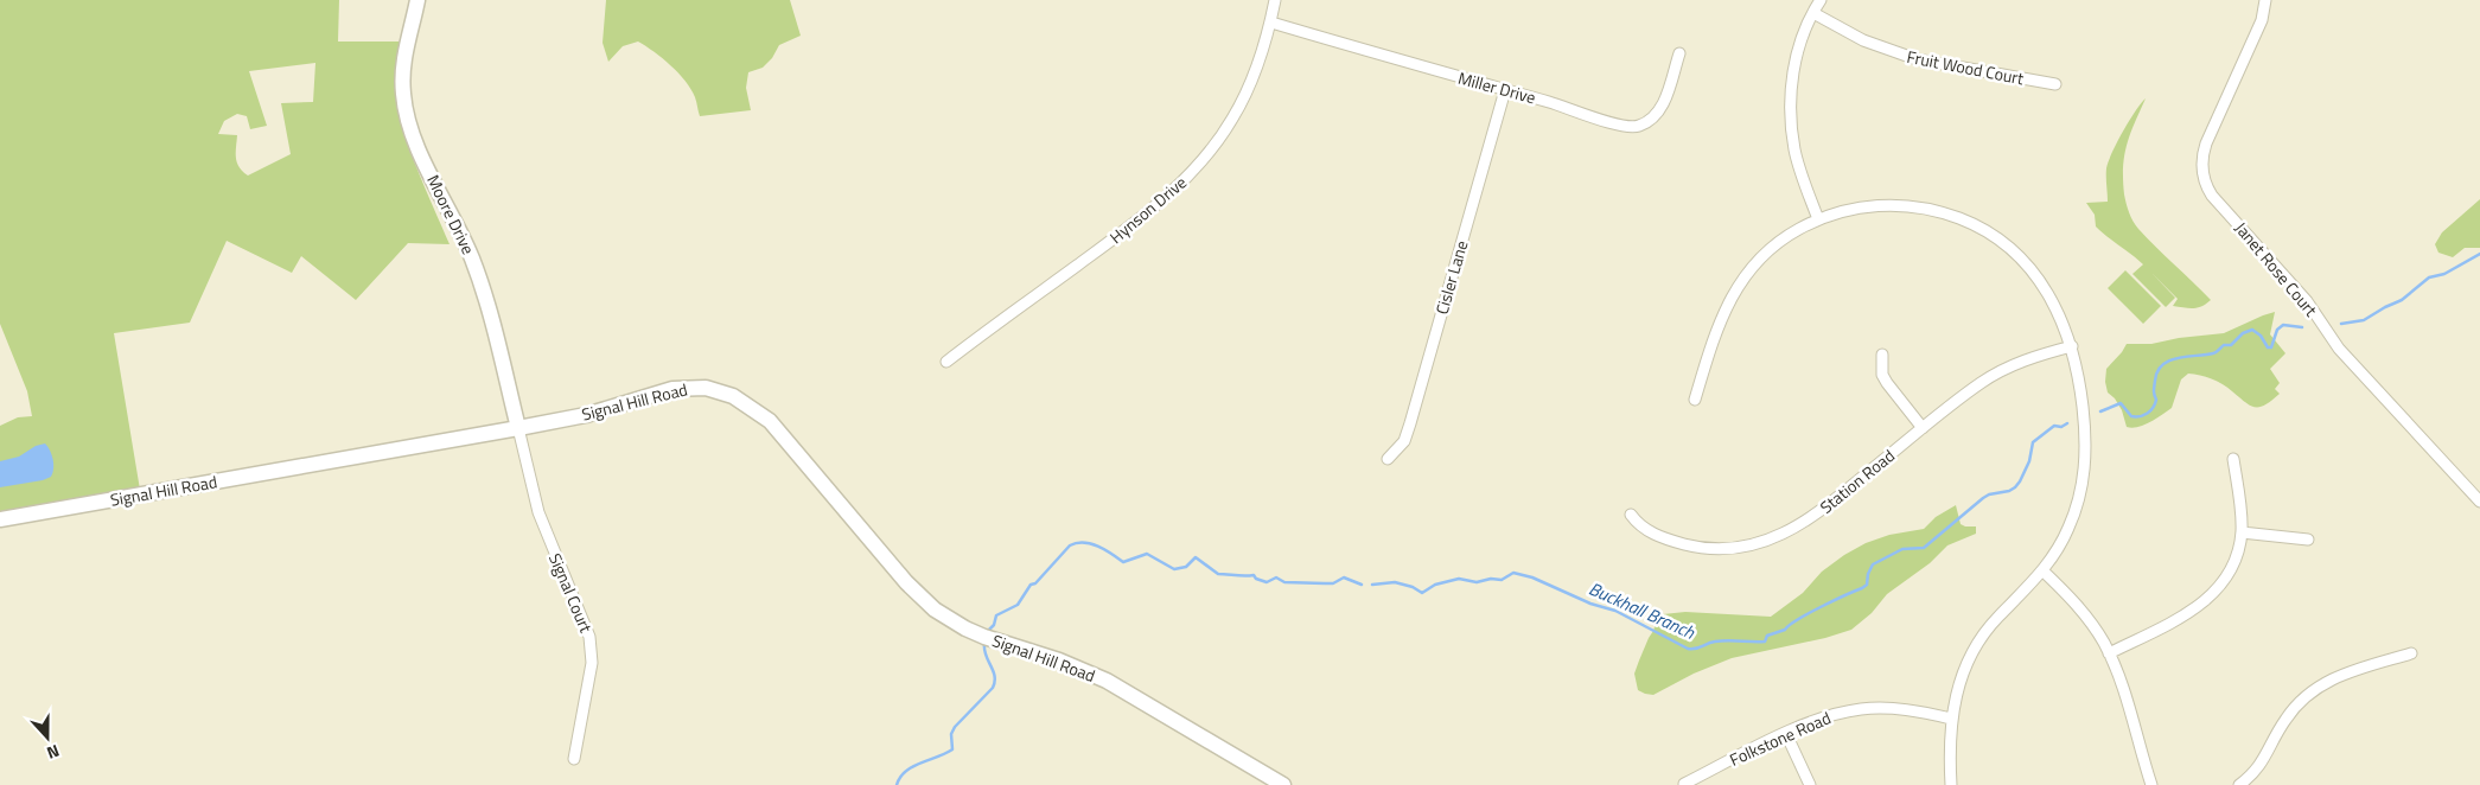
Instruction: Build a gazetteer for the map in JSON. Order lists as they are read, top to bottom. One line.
{"streets":{"main road":["Moore Drive","Signal Hill Road"],"street":["Fruit Wood Court","Miller Drive","Hynson Drive","Janet Rose Court","Cisler Lane","Station Road","Signal Court","Folkstone Road"]},"crossings":[["Miller Drive","Hynson Drive"],["Miller Drive","Cisler Lane"],["Moore Drive","Signal Hill Road"],["Moore Drive","Signal Court"],["Signal Hill Road","Signal Court"]],"water":["Buckhall Branch"],"north":"bottom"}
